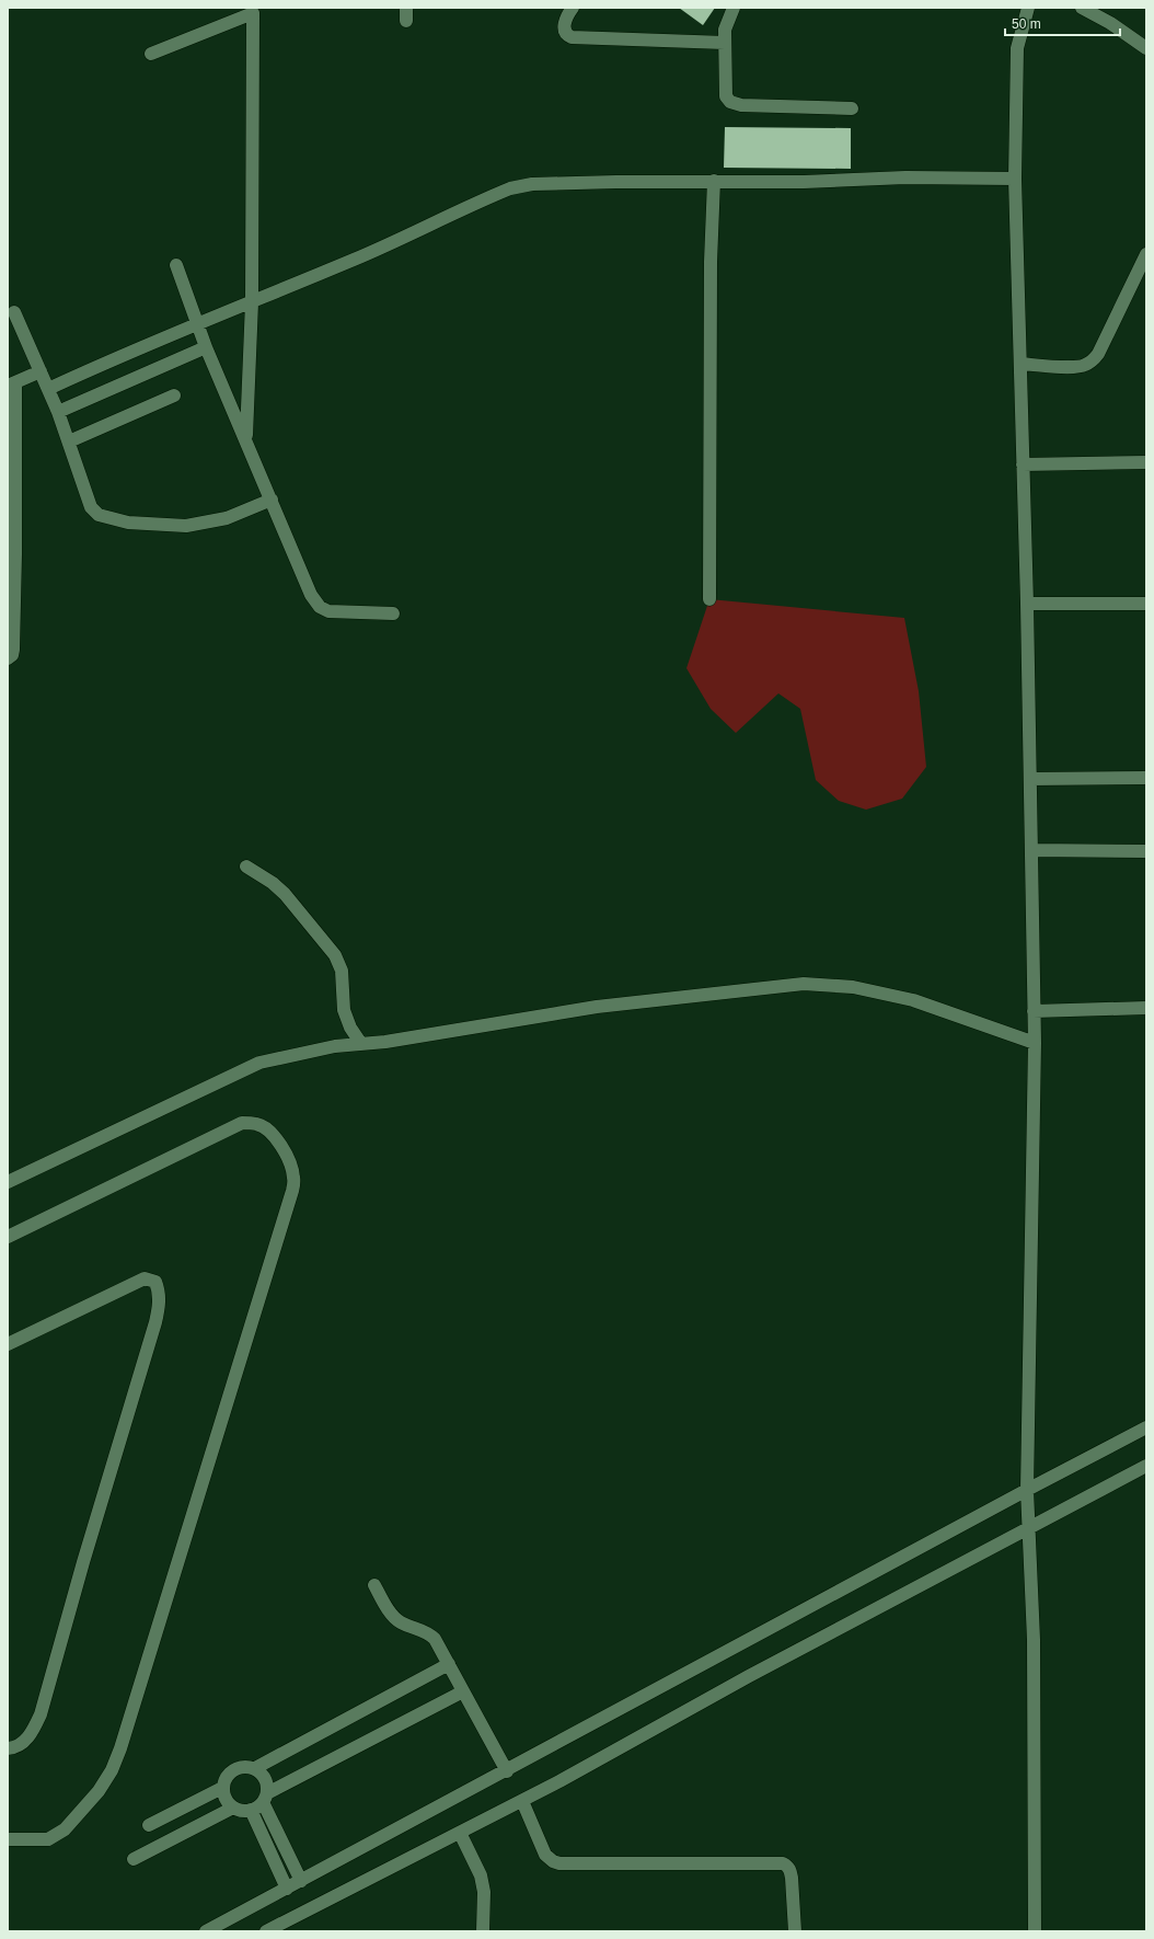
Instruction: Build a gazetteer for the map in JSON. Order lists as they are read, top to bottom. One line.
{"scale_bar":"50 m"}
